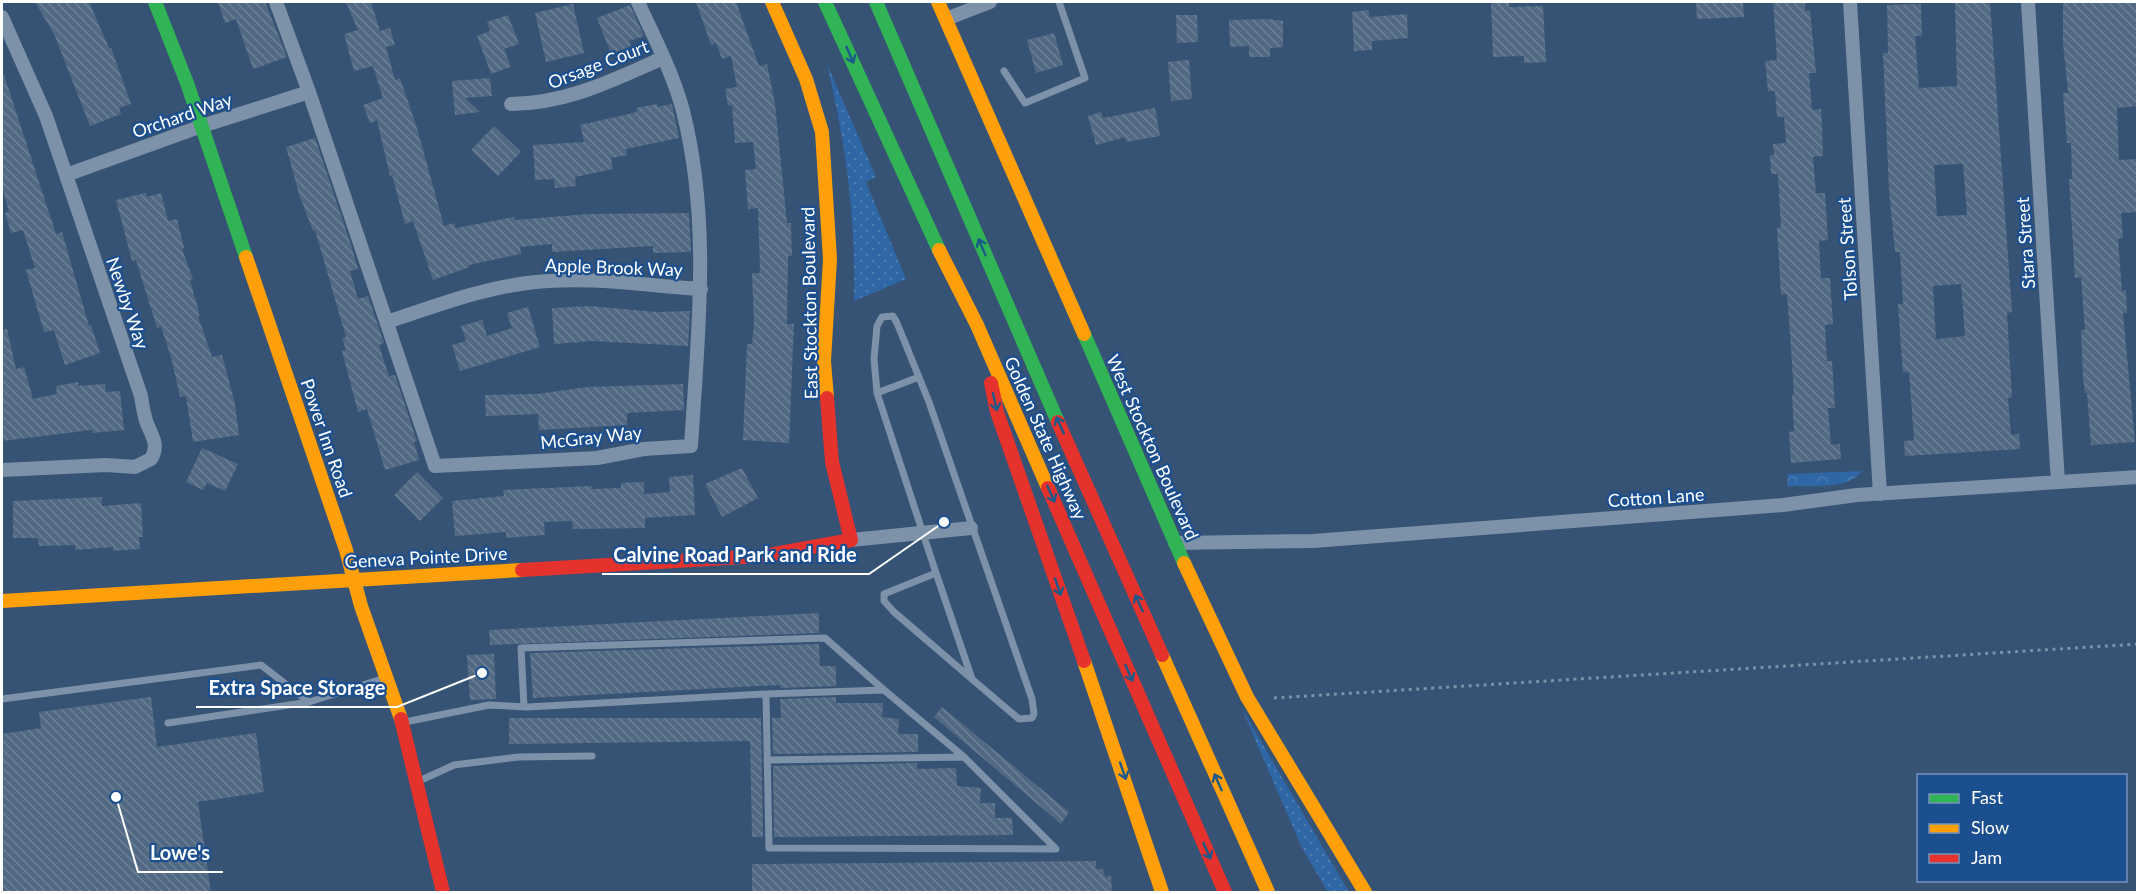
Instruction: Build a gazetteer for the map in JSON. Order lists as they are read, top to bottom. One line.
{"streets":{"main road":["East Stockton Boulevard","Power Inn Road","Golden State Highway","West Stockton Boulevard","Geneva Pointe Drive"],"street":["Orsage Court","Orchard Way","Stara Street","Tolson Street","Apple Brook Way","Newby Way","McGray Way","Cotton Lane"]},"crossings":[["Orsage Court","McGray Way"],["Orchard Way","Newby Way"],["Orchard Way","McGray Way"],["Orchard Way","Power Inn Road"],["Stara Street","Cotton Lane"],["Tolson Street","Cotton Lane"],["Apple Brook Way","McGray Way"],["East Stockton Boulevard","Geneva Pointe Drive"],["Power Inn Road","Geneva Pointe Drive"],["West Stockton Boulevard","Cotton Lane"]],"places":["Calvine Road Park and Ride","Extra Space Storage","Lowe's"],"legend":["Fast","Slow","Jam"]}
